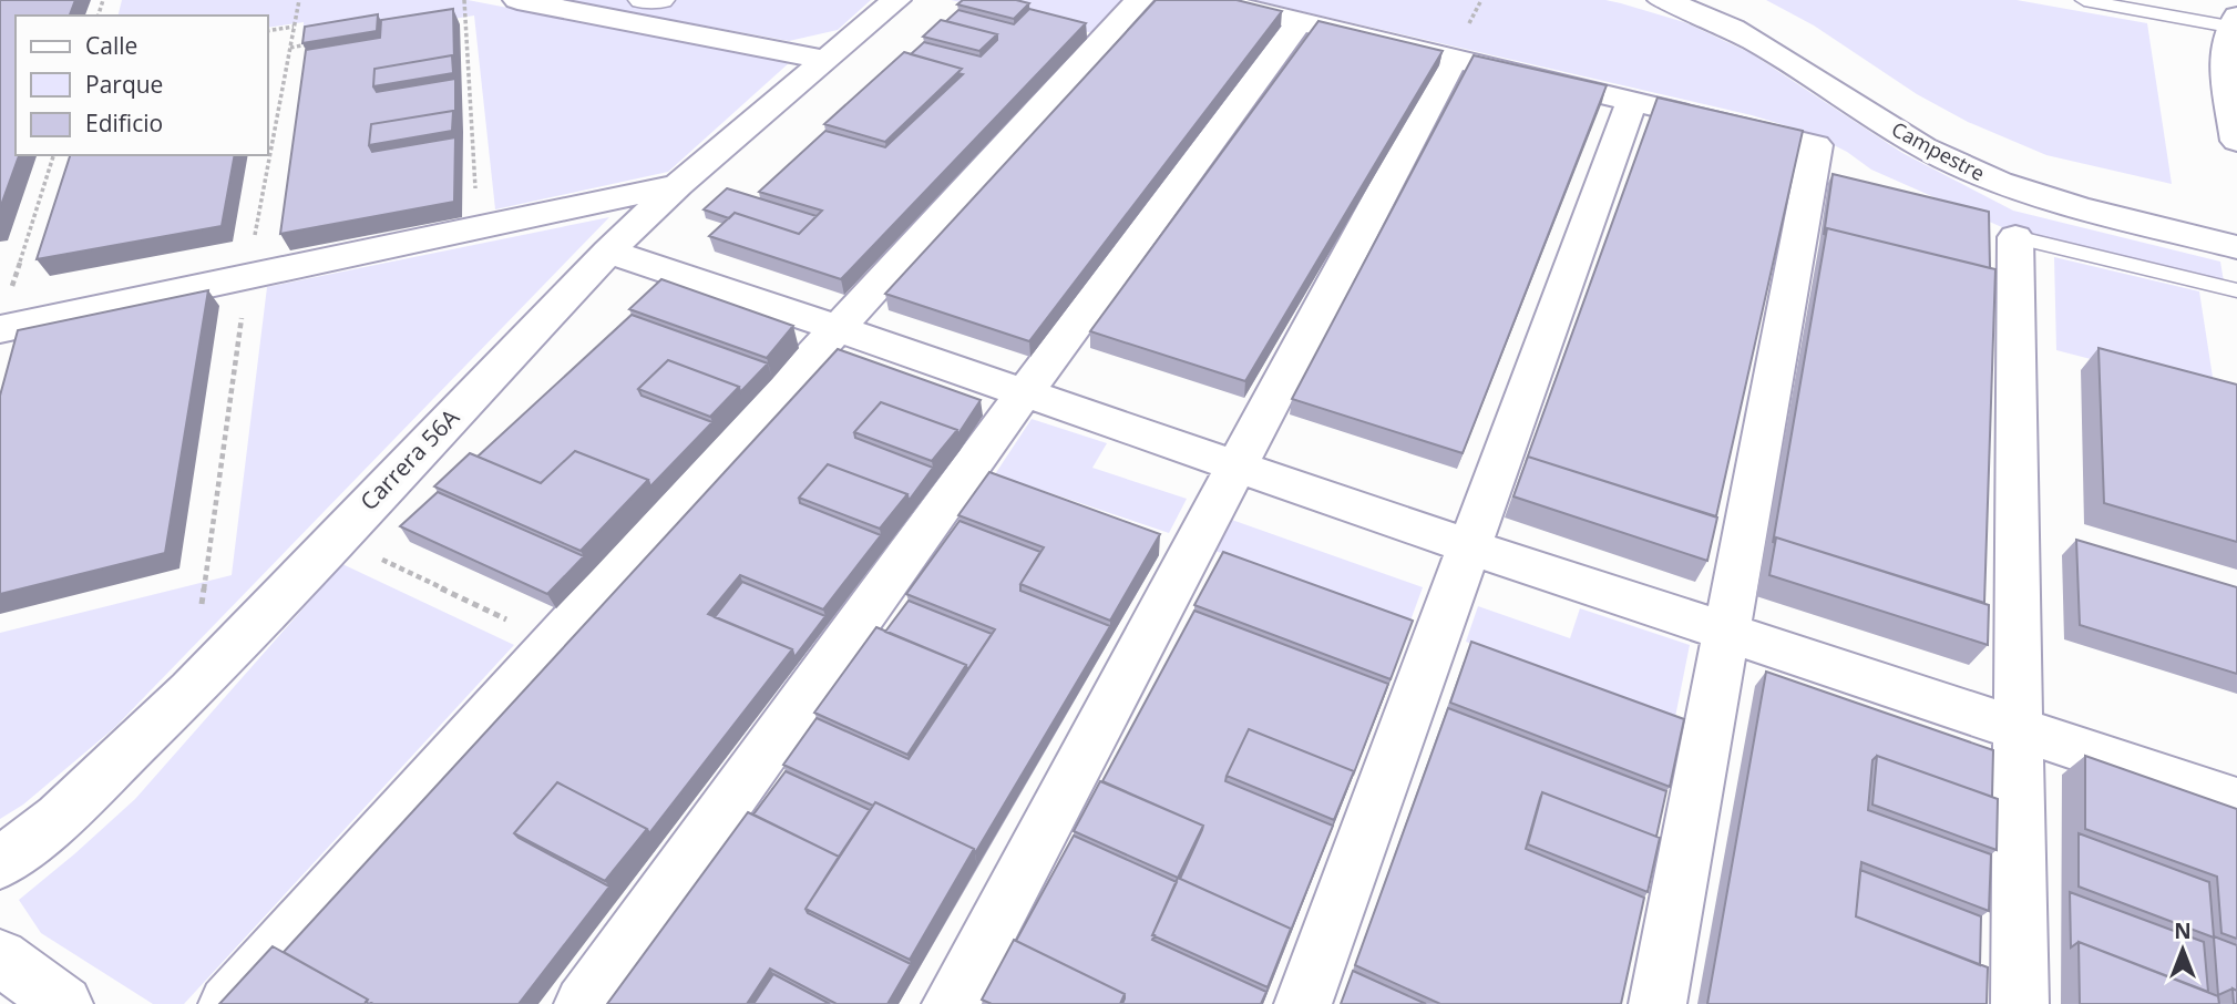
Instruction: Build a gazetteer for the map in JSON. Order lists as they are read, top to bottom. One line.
{"streets":{"street":["Campestre","Carrera 56A"]},"legend":["Calle","Parque","Edificio"],"north":"top"}
